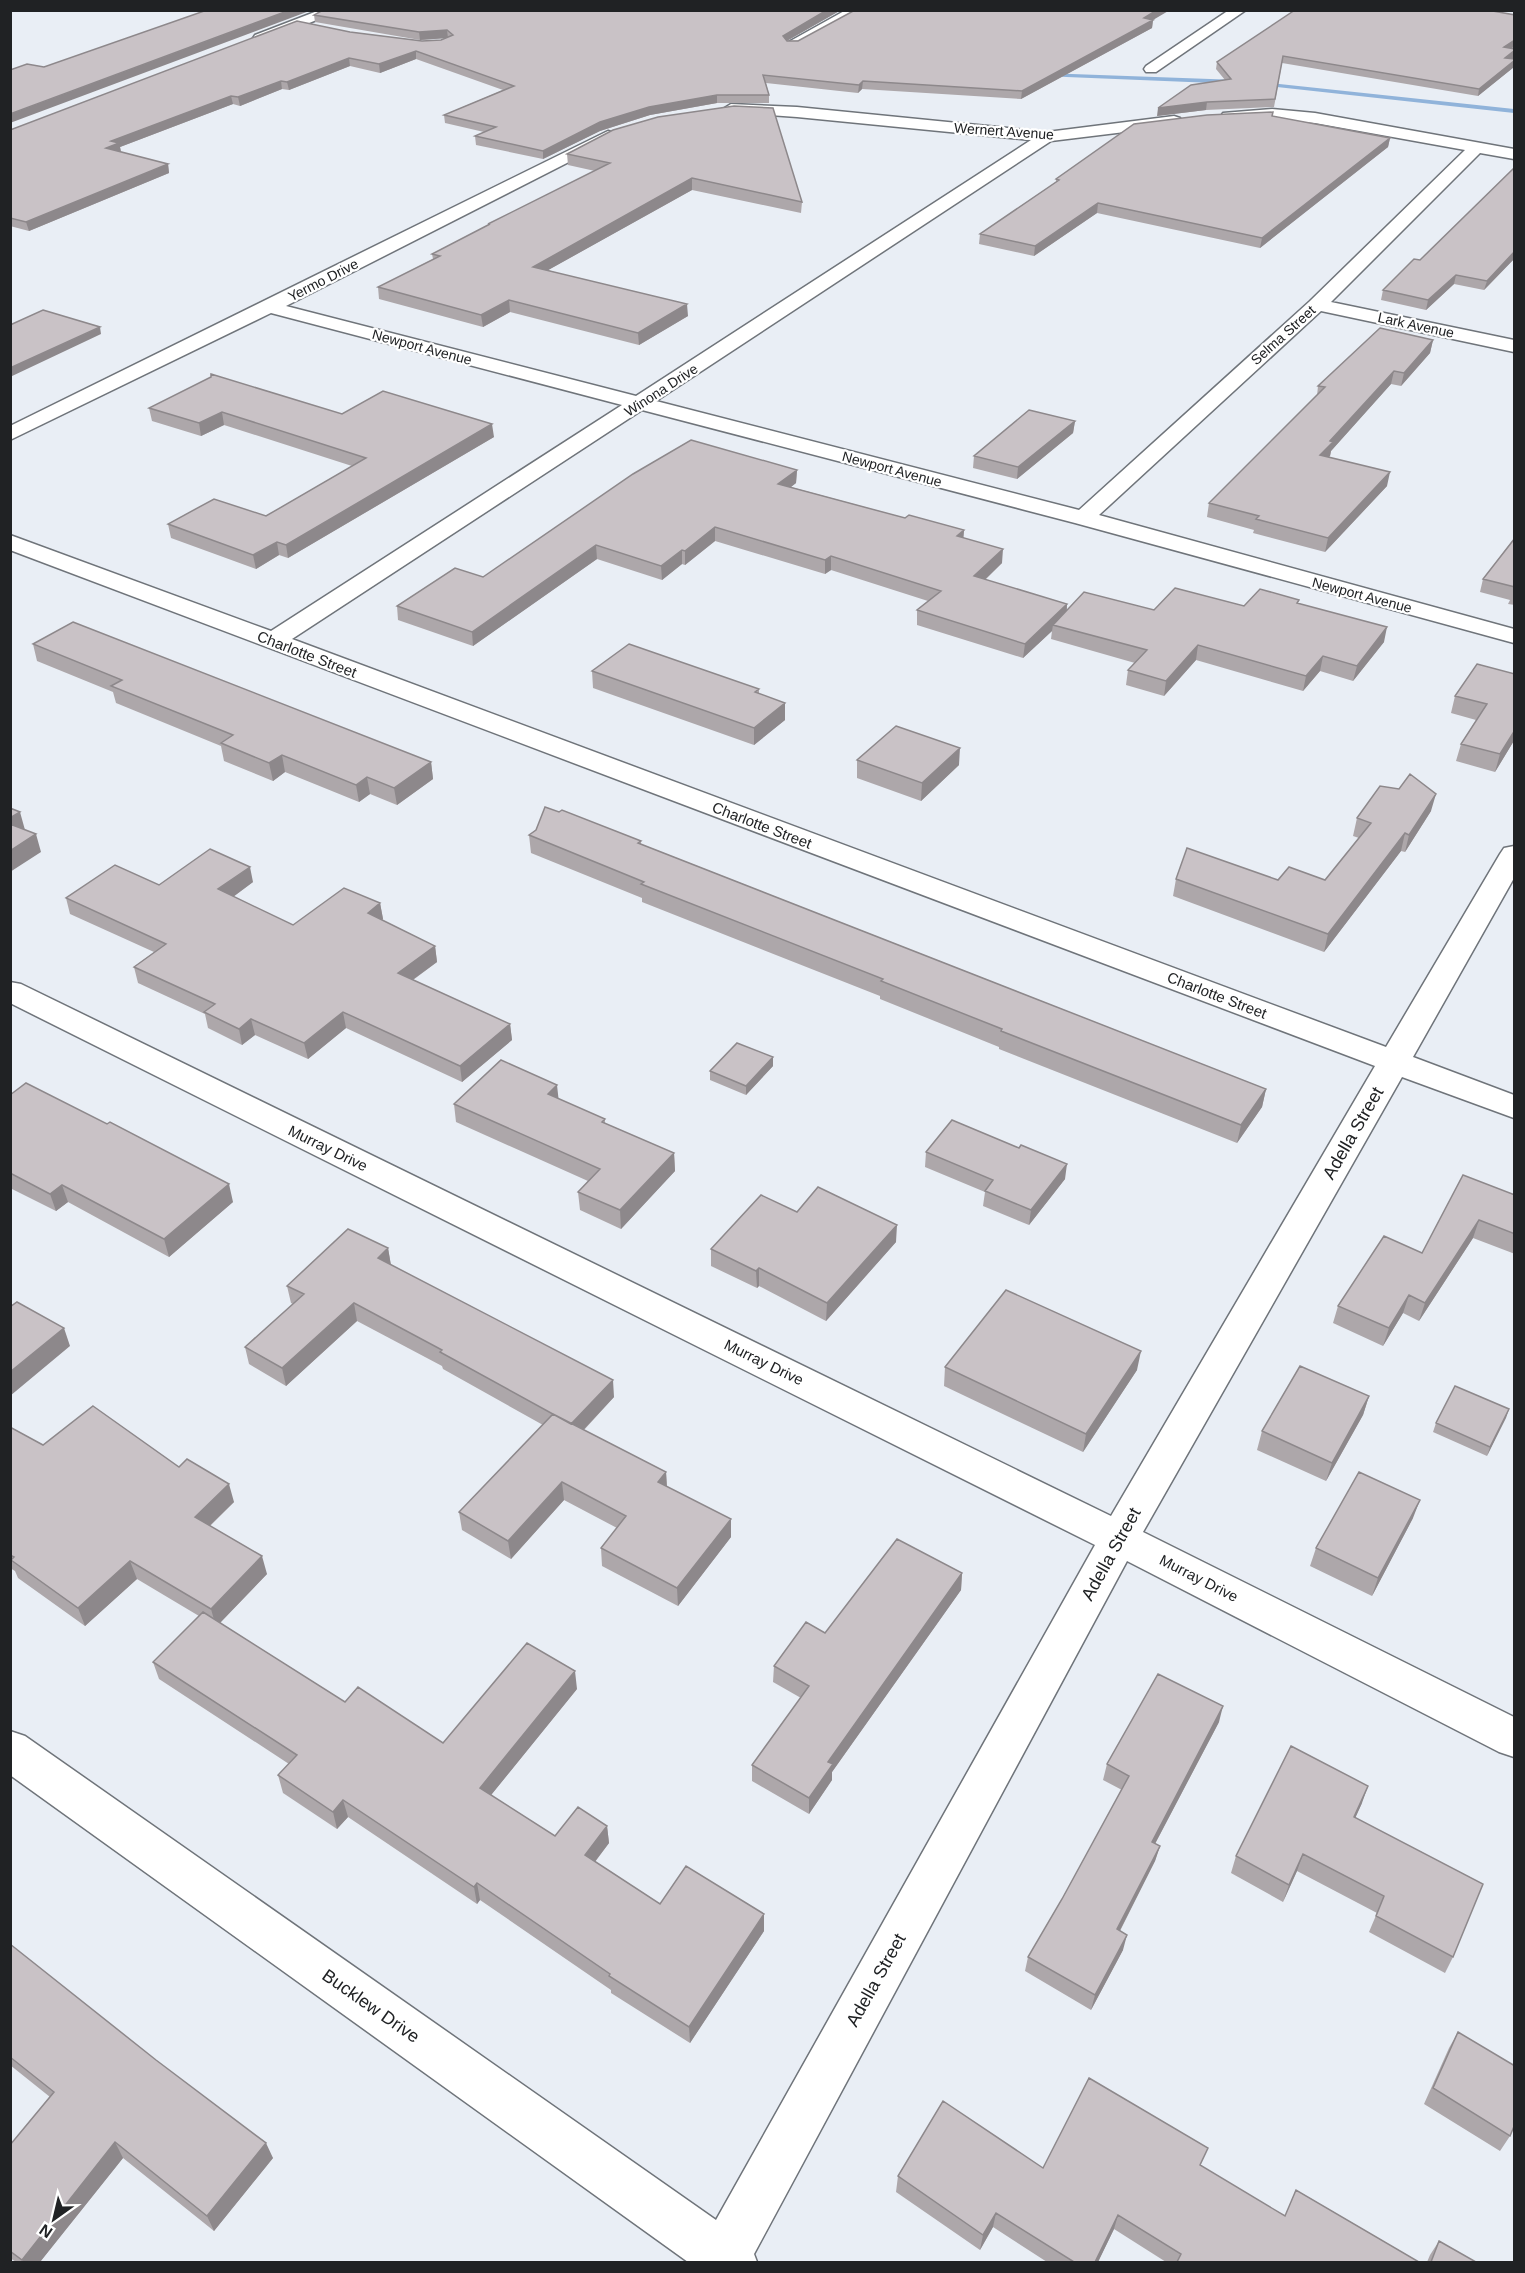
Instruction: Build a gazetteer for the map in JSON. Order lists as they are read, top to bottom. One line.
{"streets":{"street":["Wernert Avenue","Yermo Drive","Lark Avenue","Selma Street","Newport Avenue","Winona Drive","Charlotte Street","Adella Street","Murray Drive","Bucklew Drive"]},"crossings":[["Wernert Avenue","Winona Drive"],["Yermo Drive","Newport Avenue"],["Lark Avenue","Selma Street"],["Selma Street","Newport Avenue"],["Newport Avenue","Winona Drive"],["Winona Drive","Charlotte Street"],["Charlotte Street","Adella Street"],["Adella Street","Murray Drive"],["Adella Street","Bucklew Drive"]],"north":"bottom left"}
